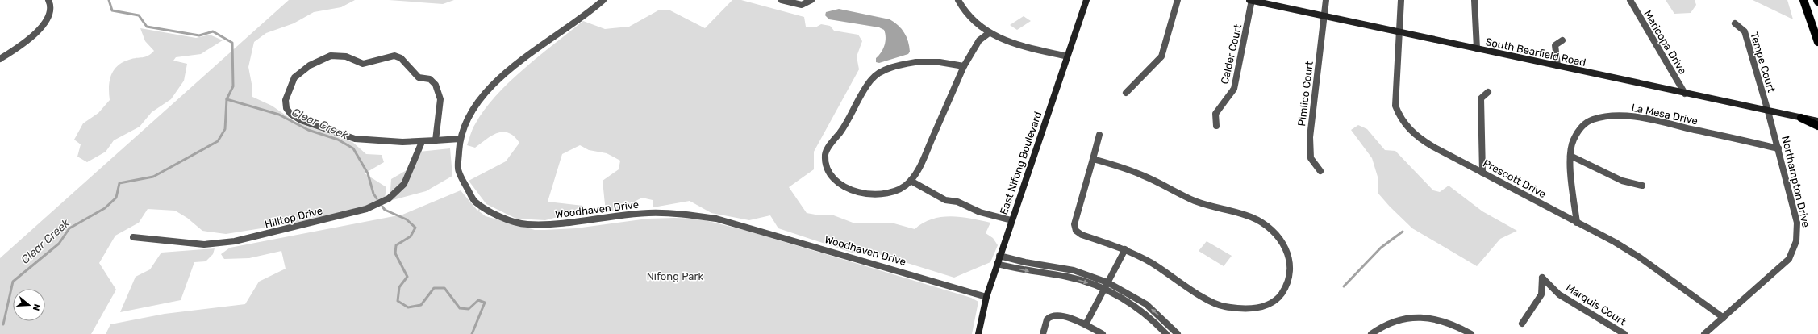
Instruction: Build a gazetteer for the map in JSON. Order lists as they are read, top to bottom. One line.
{"streets":{"street":["Maricopa Drive","South Bearfield Road","Calder Court","Tempe Court","Pimlico Court","La Mesa Drive","East Nifong Boulevard","Prescott Drive","Northampton Drive","Woodhaven Drive","Hilltop Drive","Marquis Court"]},"crossings":[["Maricopa Drive","South Bearfield Road"],["South Bearfield Road","Calder Court"],["South Bearfield Road","Tempe Court"],["South Bearfield Road","Pimlico Court"],["South Bearfield Road","Prescott Drive"],["South Bearfield Road","Northampton Drive"],["Tempe Court","Northampton Drive"],["La Mesa Drive","Prescott Drive"],["La Mesa Drive","Northampton Drive"],["East Nifong Boulevard","Woodhaven Drive"],["Prescott Drive","Northampton Drive"]],"water":["Clear Creek"],"parks":["Nifong Park"],"north":"right"}
